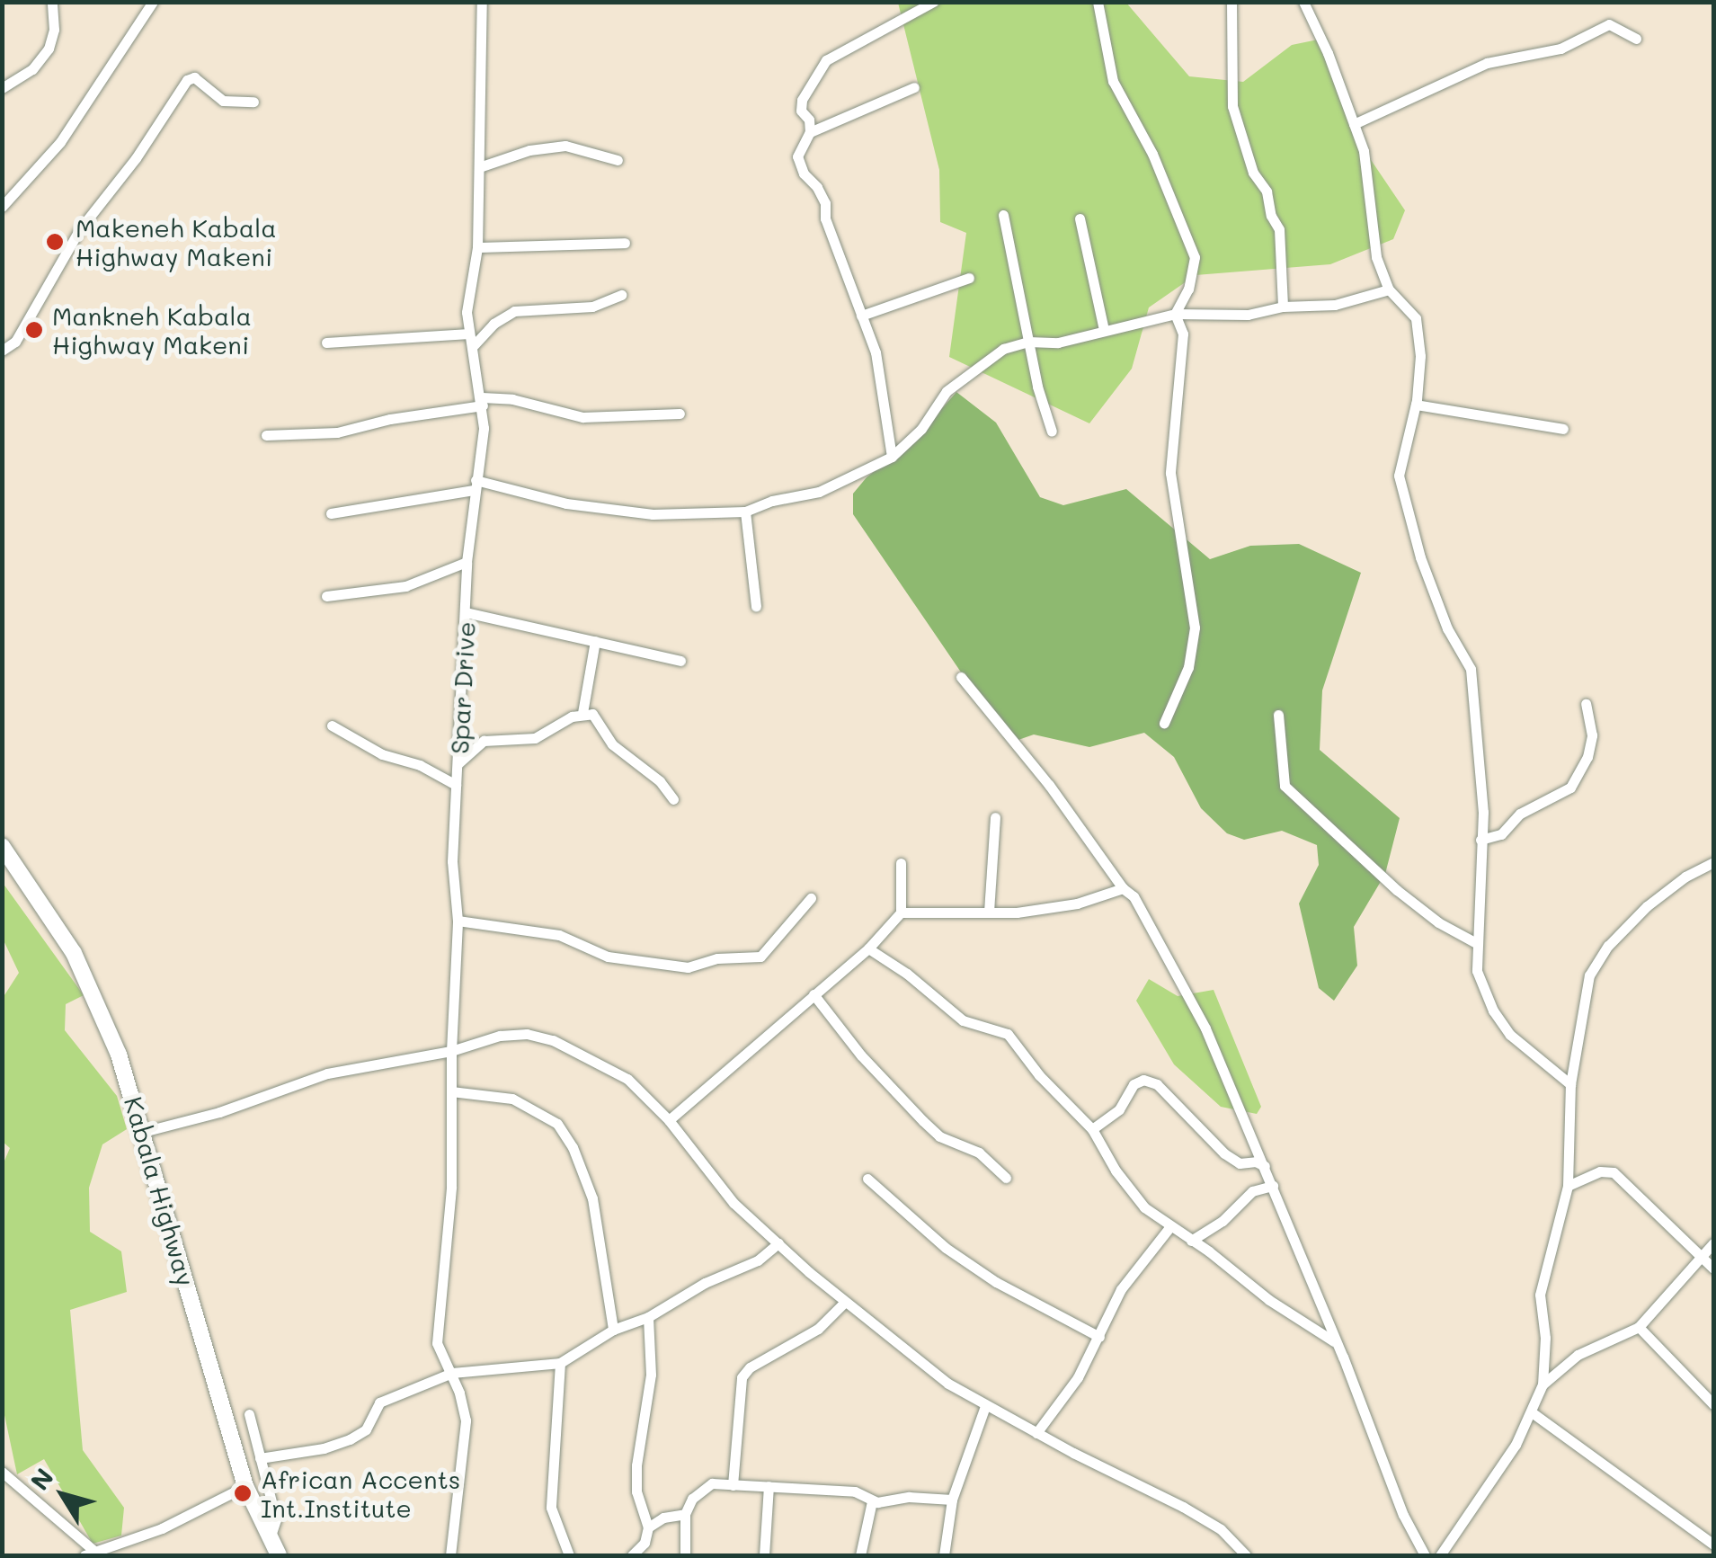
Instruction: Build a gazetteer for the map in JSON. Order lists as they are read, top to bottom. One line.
{"streets":{"main road":["Kabala Highway"],"street":["Spar Drive"]},"places":["Makeneh Kabala Highway Makeni","Mankneh Kabala Highway Makeni","African Accents Int.Institute"],"north":"top left"}
